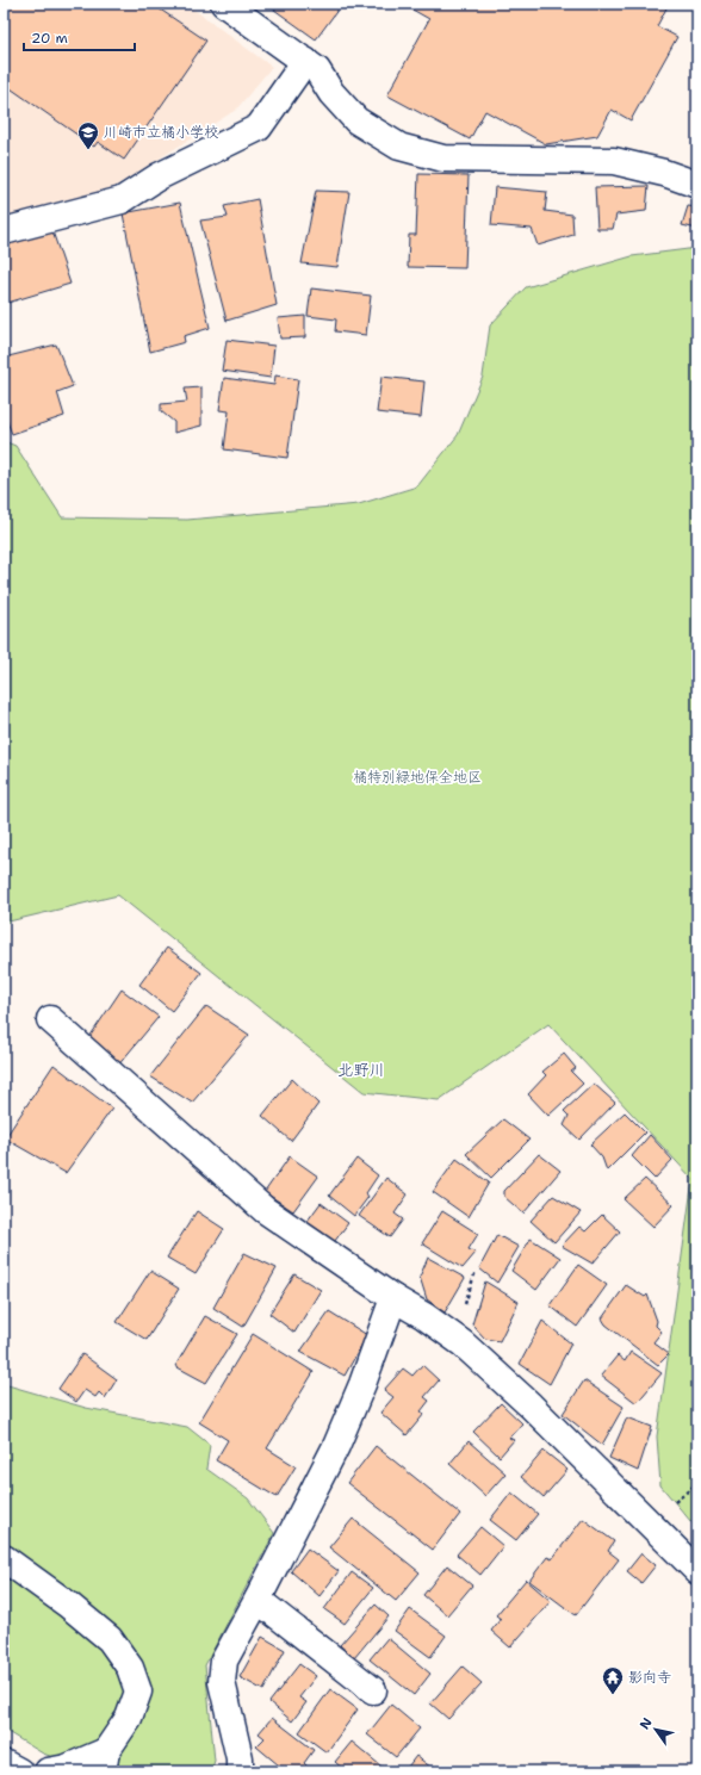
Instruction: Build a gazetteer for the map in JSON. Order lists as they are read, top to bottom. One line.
{"districts":["北野川"],"parks":["橘特別緑地保全地区"],"places":{"school or university":["川崎市立橘小学校"],"temple":["影向寺"]},"scale_bar":"20 m","north":"top left"}
